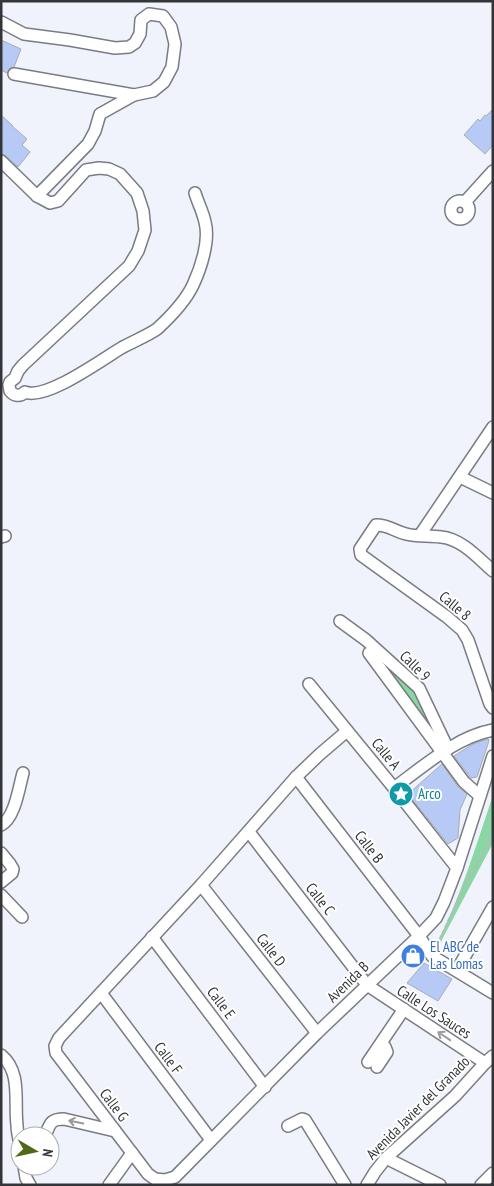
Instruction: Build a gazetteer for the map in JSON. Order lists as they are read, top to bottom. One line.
{"streets":{"street":["Calle 8","Calle 9","Calle A","Calle B","Calle C","Calle D","Avenida B","Calle E","Calle Los Sauces","Calle F","Calle G","Avenida Javier del Granado"]},"crossings":[["Calle A","Avenida B"],["Calle B","Avenida B"],["Calle C","Avenida B"],["Calle C","Calle Los Sauces"],["Calle D","Avenida B"],["Avenida B","Calle E"],["Avenida B","Calle Los Sauces"],["Avenida B","Calle F"],["Avenida B","Calle G"],["Calle Los Sauces","Avenida Javier del Granado"],["Calle F","Calle G"]],"places":{"place":["Arco"],"shop":["El ABC de Las Lomas"]},"north":"right"}
